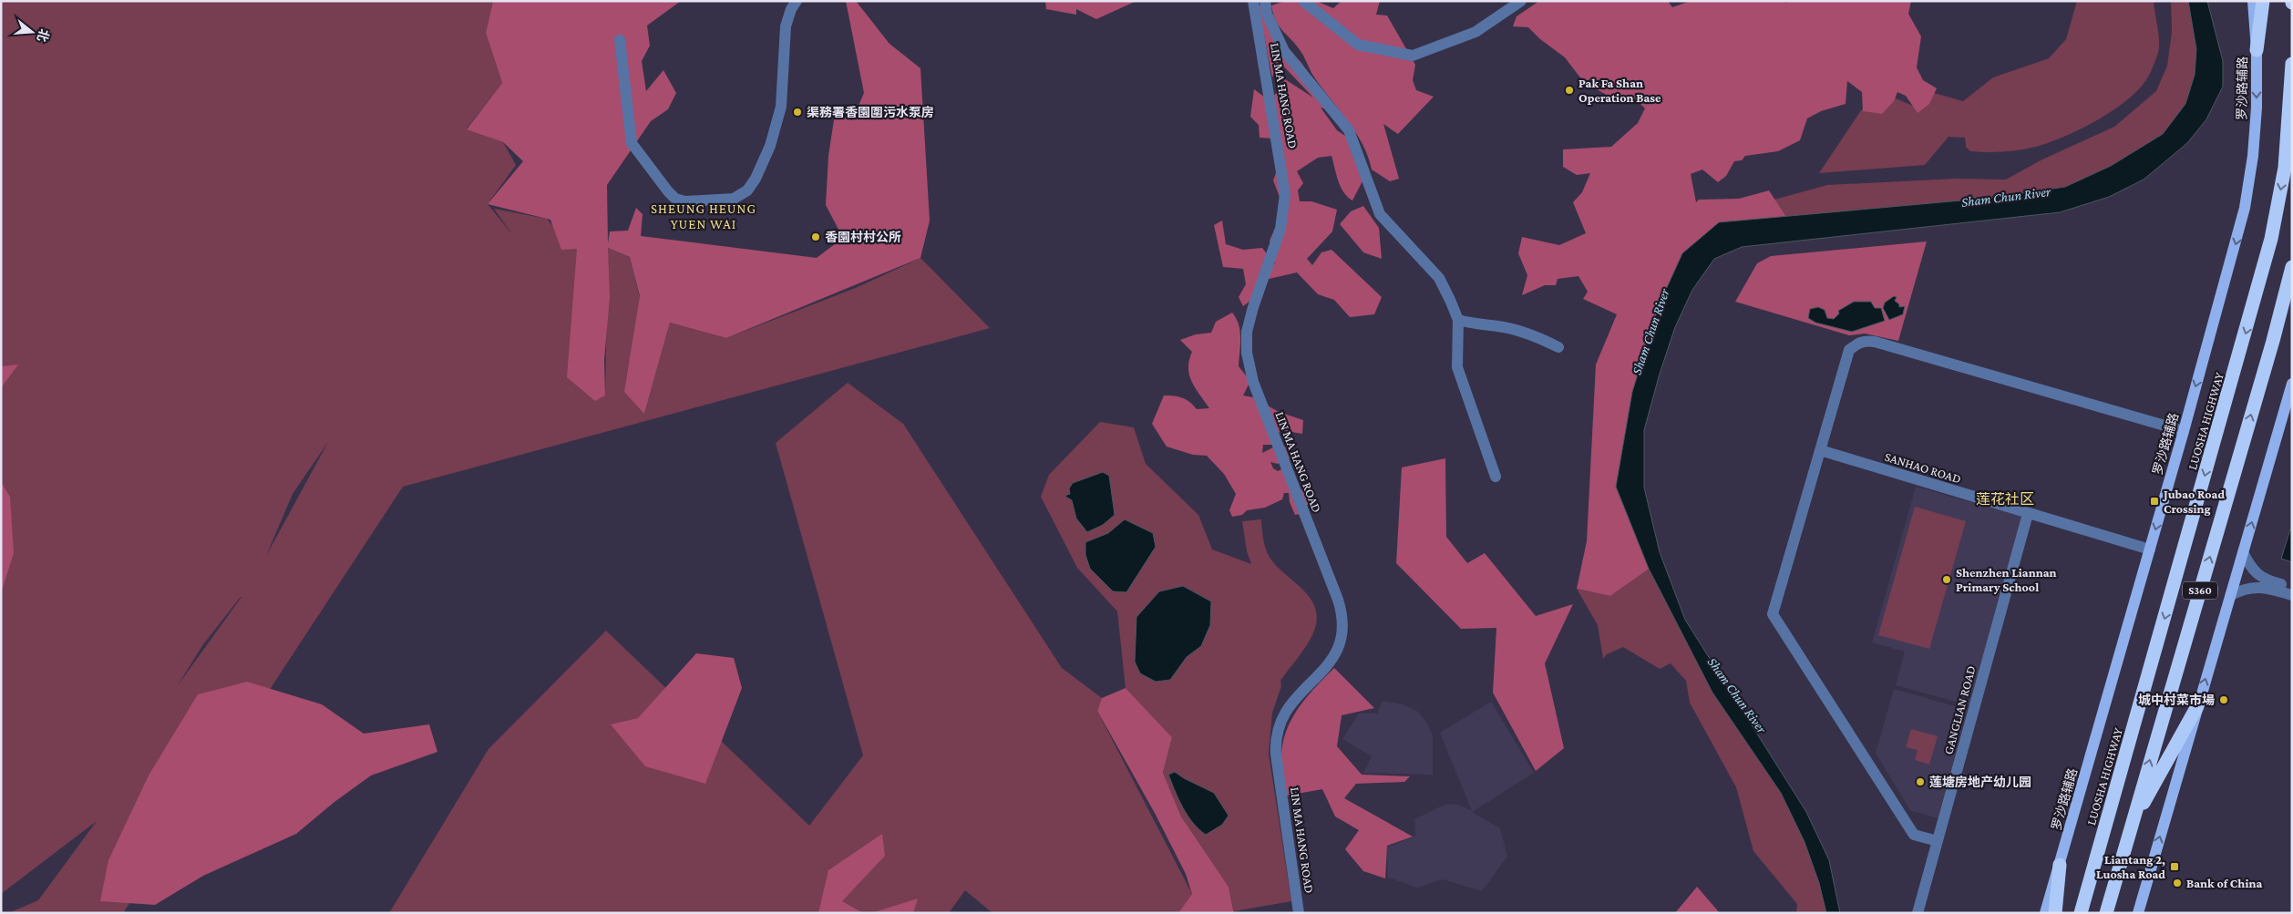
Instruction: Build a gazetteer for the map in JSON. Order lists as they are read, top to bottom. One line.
{"streets":{"highway":["LUOSHA HIGHWAY","S360"],"main road":["罗沙路辅路"],"street":["LIN MA HANG ROAD","SANHAO ROAD","GANGLIAN ROAD"]},"crossings":[["罗沙路辅路","SANHAO ROAD"],["SANHAO ROAD","GANGLIAN ROAD"]],"districts":["SHEUNG HEUNG YUEN WAI","莲花社区"],"water":["Sham Chun River"],"places":{"other":["Pak Fa Shan Operation Base","渠務署香園圍污水泵房","香園村村公所","Shenzhen Liannan Primary School","城中村菜市場","莲塘房地产幼儿园","Bank of China"],"transit":["Jubao Road Crossing","Liantang 2, Luosha Road"]},"north":"right"}
